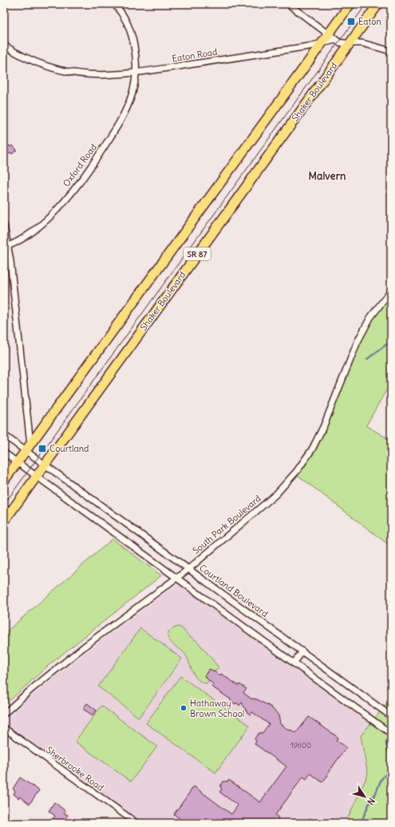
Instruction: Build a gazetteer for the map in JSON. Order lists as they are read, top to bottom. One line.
{"streets":{"main road":["Shaker Boulevard","SR 87"],"street":["Eaton Road","Oxford Road","South Park Boulevard","Courtland Boulevard","Sherbrooke Road"]},"crossings":[["Eaton Road","Shaker Boulevard"],["Eaton Road","Oxford Road"],["Eaton Road","SR 87"],["Shaker Boulevard","Courtland Boulevard"],["SR 87","Courtland Boulevard"],["South Park Boulevard","Courtland Boulevard"]],"districts":["Malvern"],"places":{"transit":["Eaton","Courtland"],"other":["Hathaway Brown School"]},"house_numbers":["19600"],"north":"bottom right"}
